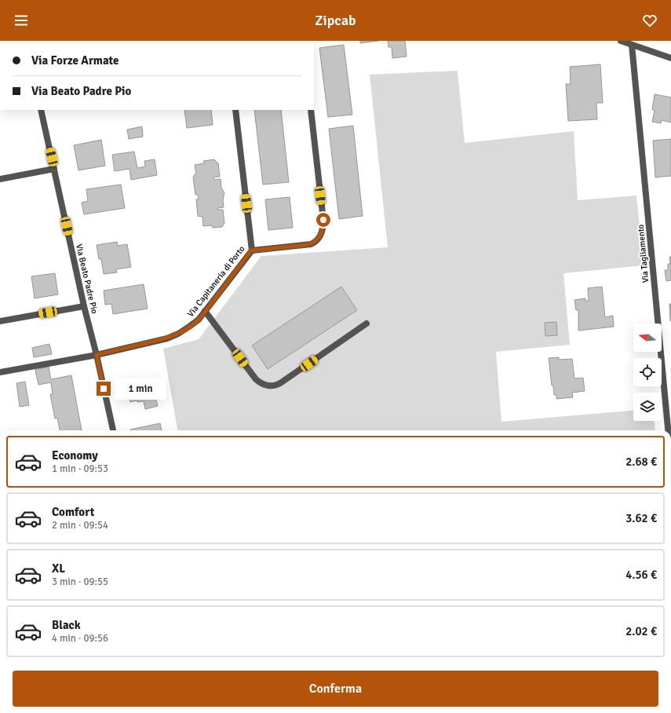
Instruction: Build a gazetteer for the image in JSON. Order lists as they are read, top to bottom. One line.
{"streets":{"street":["Via Tagliamento","Via Beato Padre Pio","Via Capitaneria di Porto"]},"crossings":[["Via Beato Padre Pio","Via Capitaneria di Porto"]],"north":"left","page":{"header":"Zipcab","banner":["Via Forze Armate","Via Beato Padre Pio"],"bubble":"1 min","list":[{"name":"Economy","note":"1 min · 09:53","value":"2.68 €"},{"name":"Comfort","note":"2 min · 09:54","value":"3.62 €"},{"name":"XL","note":"3 min · 09:55","value":"4.56 €"},{"name":"Black","note":"4 min · 09:56","value":"2.02 €"}],"buttons":"Conferma"}}
